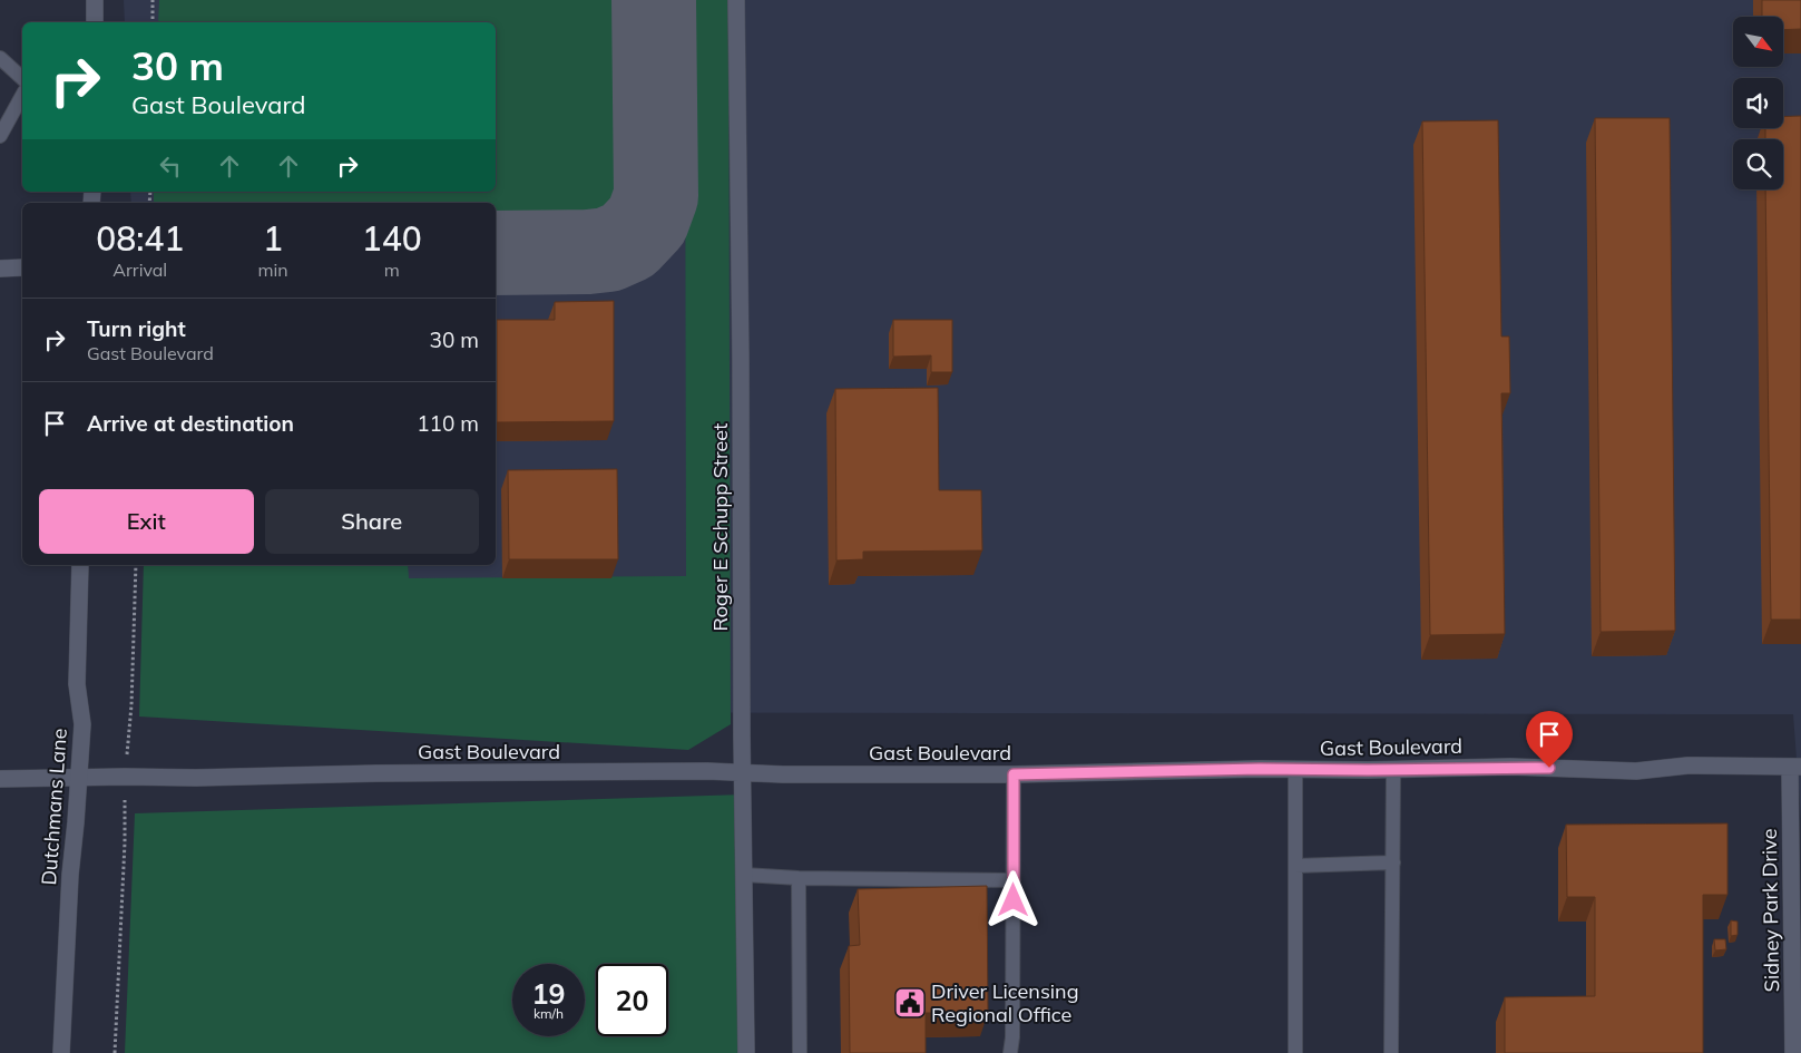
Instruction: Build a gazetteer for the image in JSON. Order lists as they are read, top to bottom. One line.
{"streets":{"street":["Roger E Schupp Street","Gast Boulevard","Dutchmans Lane","Sidney Park Drive"]},"crossings":[["Roger E Schupp Street","Gast Boulevard"],["Gast Boulevard","Dutchmans Lane"],["Gast Boulevard","Sidney Park Drive"]],"places":{"public building":["Driver Licensing Regional Office"]},"north":"bottom right","page":{"turn":["30 m","Gast Boulevard"],"eta":["08:41","Arrival","1","min","140","m"],"list":[{"name":"Turn right","note":"Gast Boulevard","value":"30 m"},{"name":"Arrive at destination","value":"110 m"}],"buttons":["Exit","Share"],"speed":"19 km/h","limit":"20"}}
